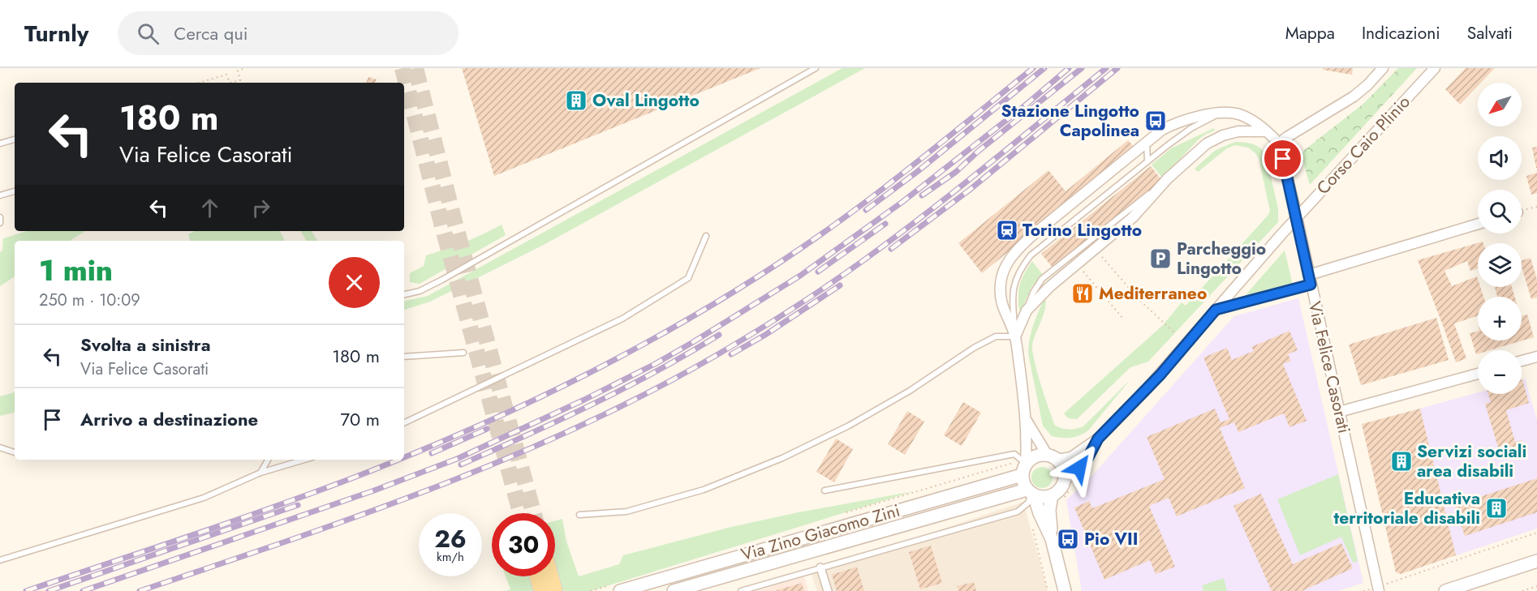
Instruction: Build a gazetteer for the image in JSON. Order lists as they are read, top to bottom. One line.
{"streets":{"street":["Corso Caio Plinio","Via Felice Casorati","Via Zino Giacomo Zini"]},"crossings":[["Corso Caio Plinio","Via Felice Casorati"],["Corso Caio Plinio","Via Zino Giacomo Zini"]],"places":{"building":["Oval Lingotto","Servizi sociali area disabili","Educativa territoriale disabili"],"bus stop":["Stazione Lingotto Capolinea","Pio VII"],"station":["Torino Lingotto"],"parking":["Parcheggio Lingotto"],"restaurant":["Mediterraneo"]},"north":"bottom left","page":{"header":"Turnly","search":"Cerca qui","nav":["Mappa","Indicazioni","Salvati"],"map_buttons":["+","−"],"turn":["180 m","Via Felice Casorati"],"heading":["1 min","250 m · 10:09"],"list":[{"name":"Svolta a sinistra","note":"Via Felice Casorati","value":"180 m"},{"name":"Arrivo a destinazione","value":"70 m"}],"speed":"26 km/h","limit":"30"}}
